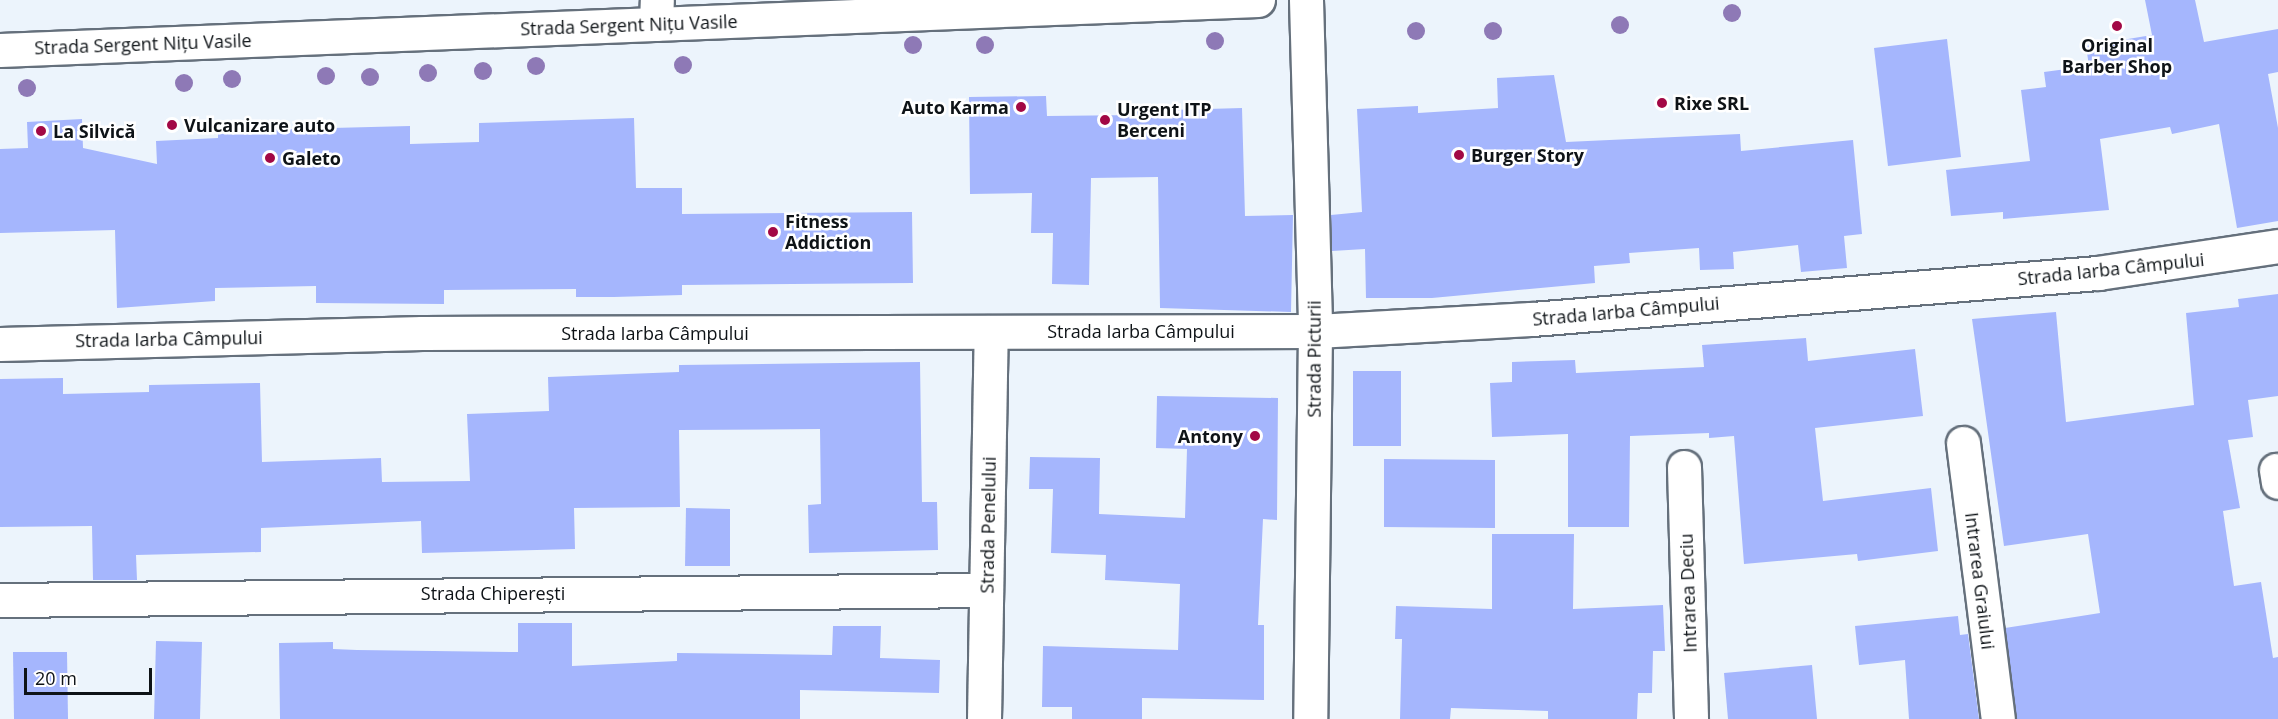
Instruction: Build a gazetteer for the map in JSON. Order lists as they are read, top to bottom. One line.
{"streets":{"street":["Strada Sergent Nițu Vasile","Strada Iarba Câmpului","Strada Picturii","Strada Penelului","Intrarea Graiului","Strada Chiperești","Intrarea Deciu"]},"crossings":[["Strada Iarba Câmpului","Strada Picturii"],["Strada Iarba Câmpului","Strada Penelului"],["Strada Penelului","Strada Chiperești"]],"places":["Original Barber Shop","Rixe SRL","Auto Karma","Urgent ITP Berceni","Vulcanizare auto","La Silvică","Burger Story","Galeto","Fitness Addiction","Antony"],"scale_bar":"20 m"}
